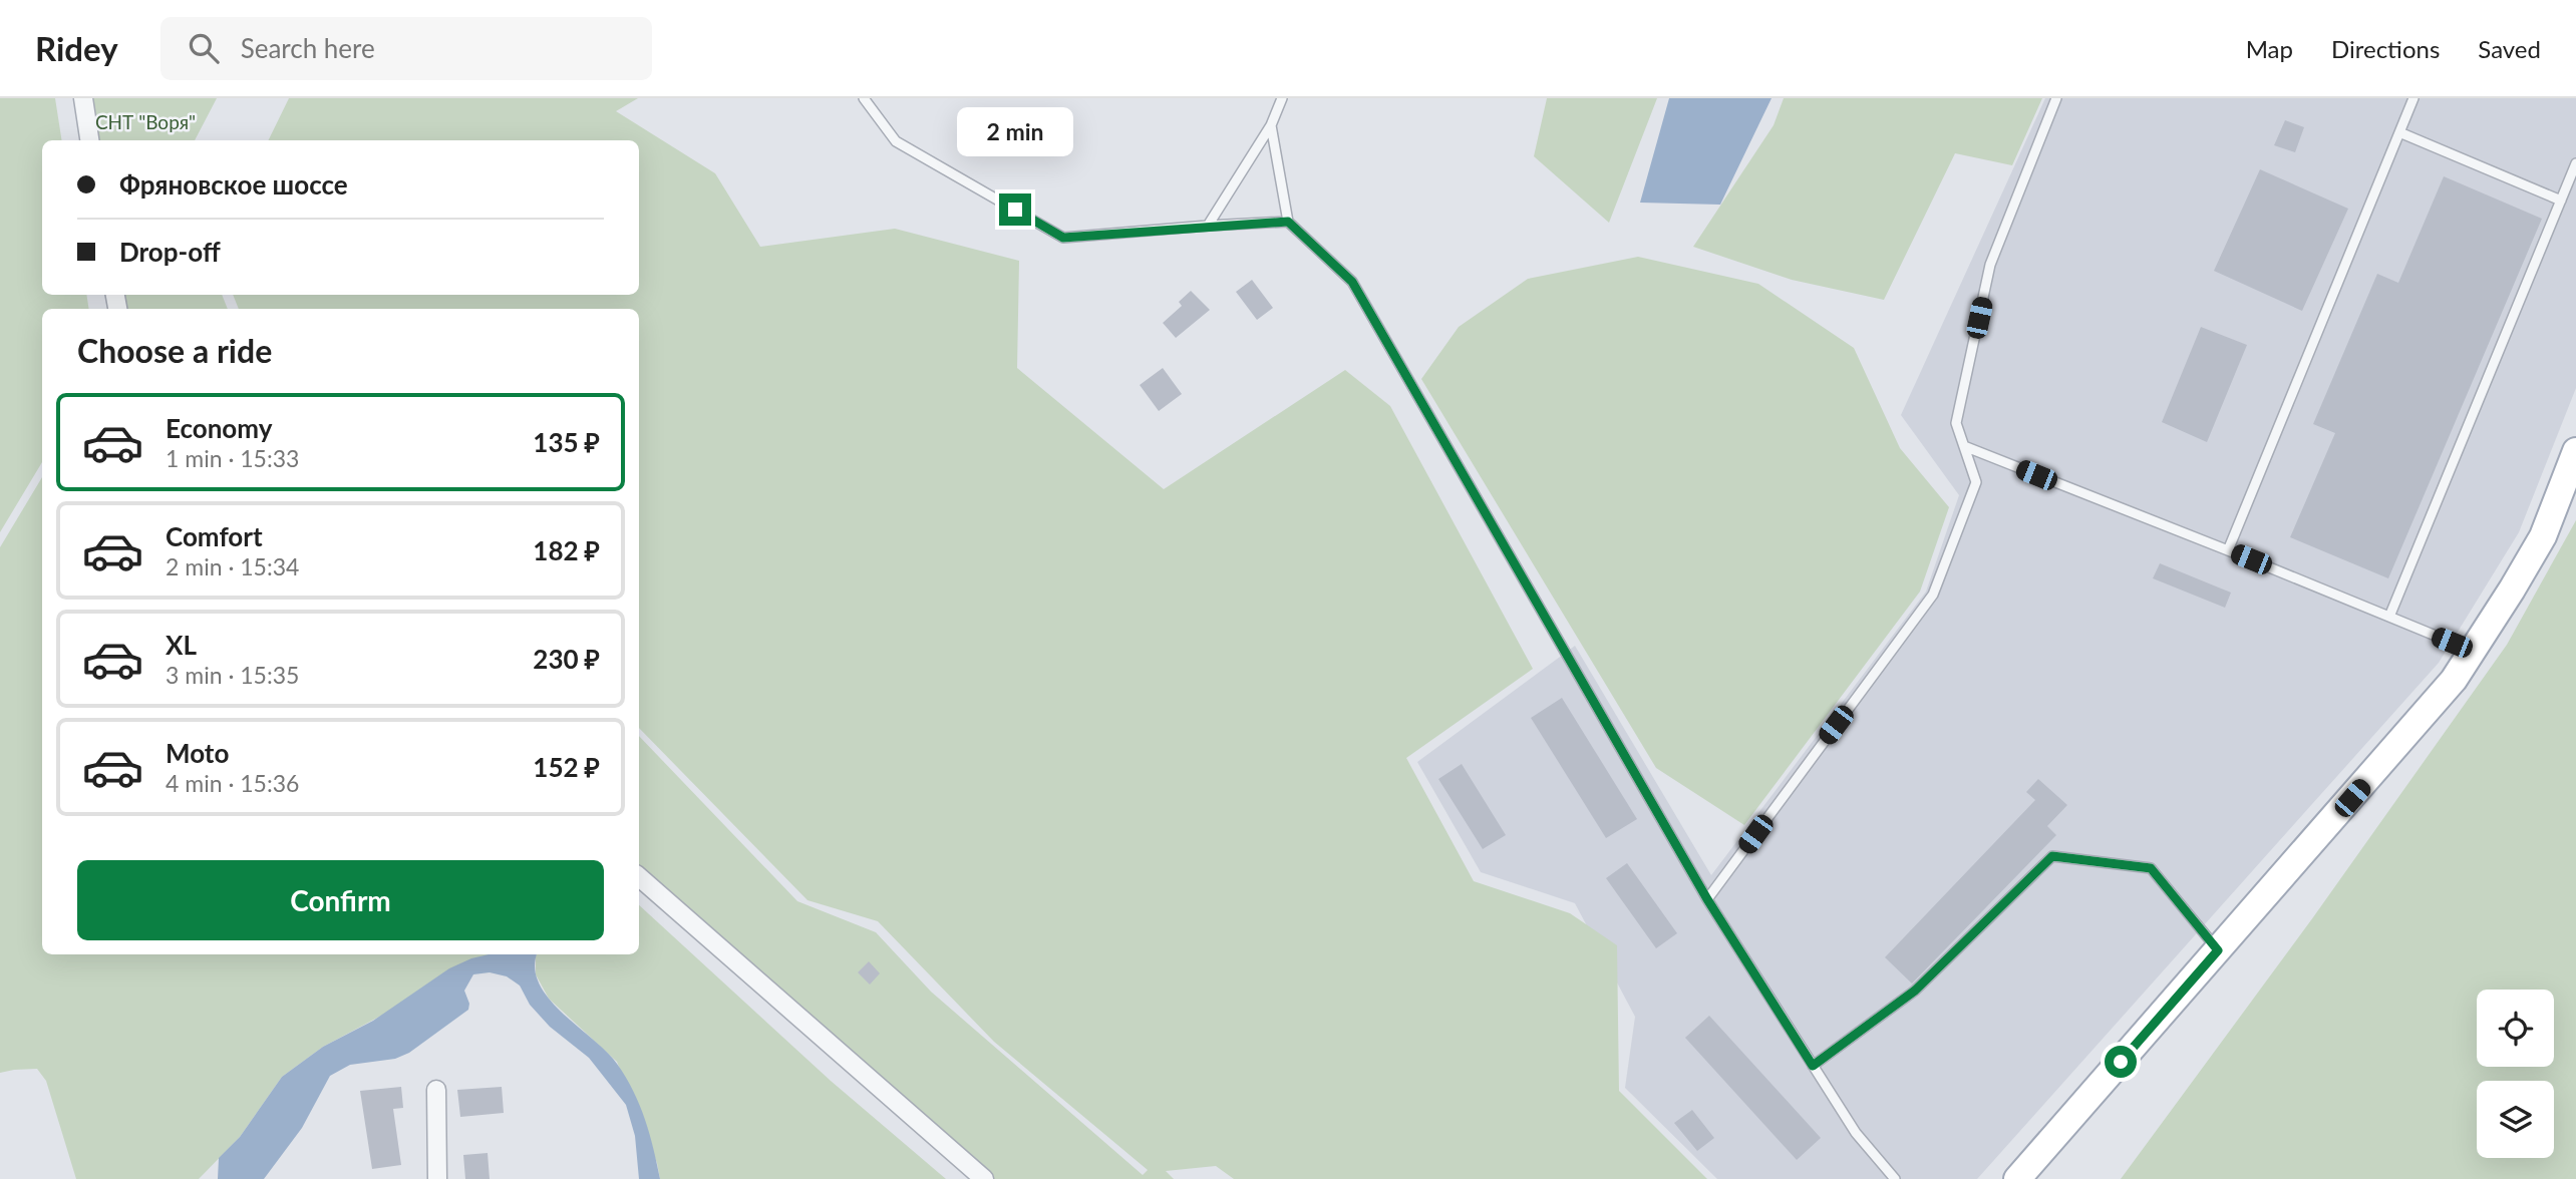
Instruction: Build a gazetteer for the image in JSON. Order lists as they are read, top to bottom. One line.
{"parks":["СНТ \"Воря\""],"page":{"header":"Ridey","search":"Search here","nav":["Map","Directions","Saved"],"bubble":"2 min","banner":["Фряновское шоссе","Drop-off"],"heading":"Choose a ride","list":[{"name":"Economy","note":"1 min · 15:33","value":"135 ₽"},{"name":"Comfort","note":"2 min · 15:34","value":"182 ₽"},{"name":"XL","note":"3 min · 15:35","value":"230 ₽"},{"name":"Moto","note":"4 min · 15:36","value":"152 ₽"}],"buttons":"Confirm"}}
